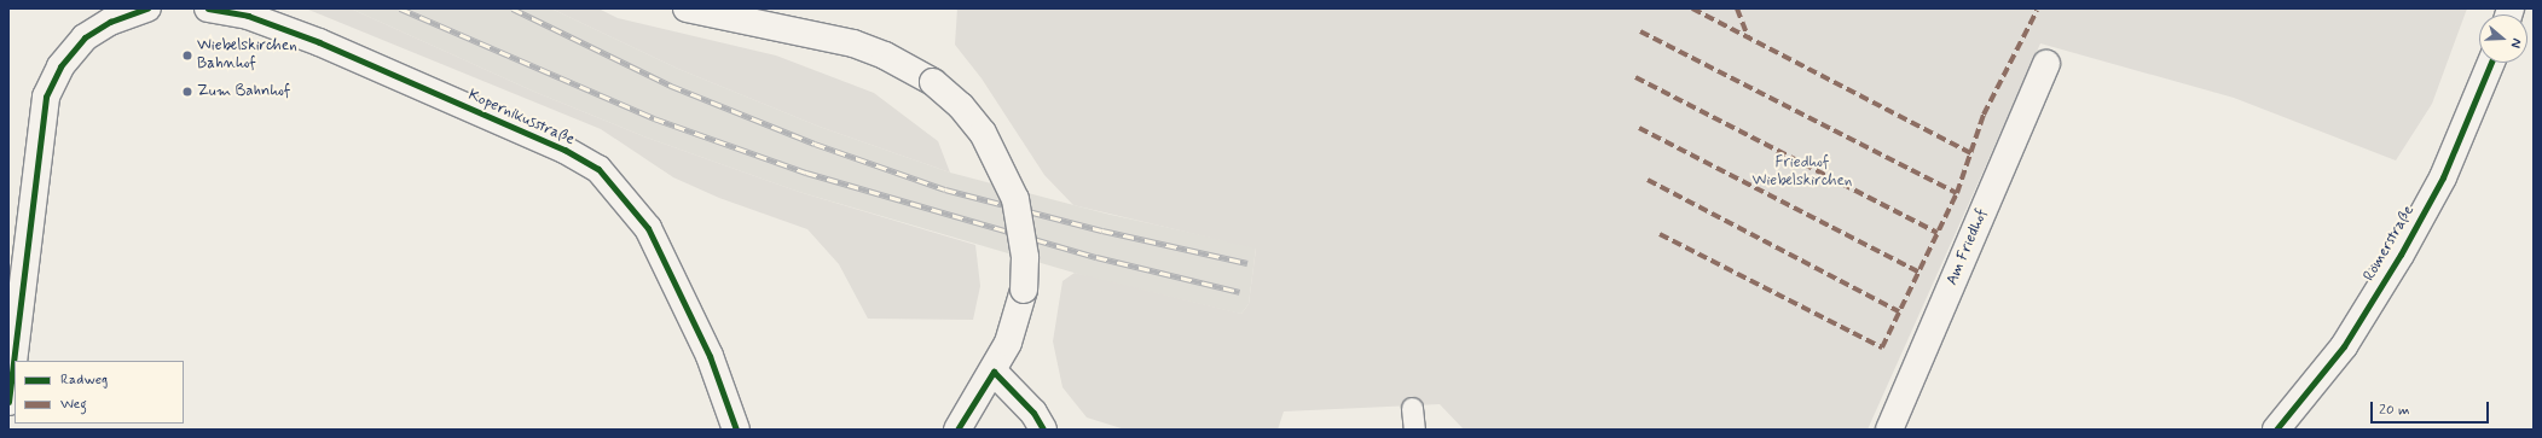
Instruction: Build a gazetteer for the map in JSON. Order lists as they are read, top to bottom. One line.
{"streets":{"street":["Kopernikusstraße","Römerstraße","Am Friedhof"]},"parks":["Friedhof Wiebelskirchen"],"places":["Wiebelskirchen Bahnhof","Zum Bahnhof"],"legend":["Radweg","Weg"],"scale_bar":"20 m","north":"right"}
